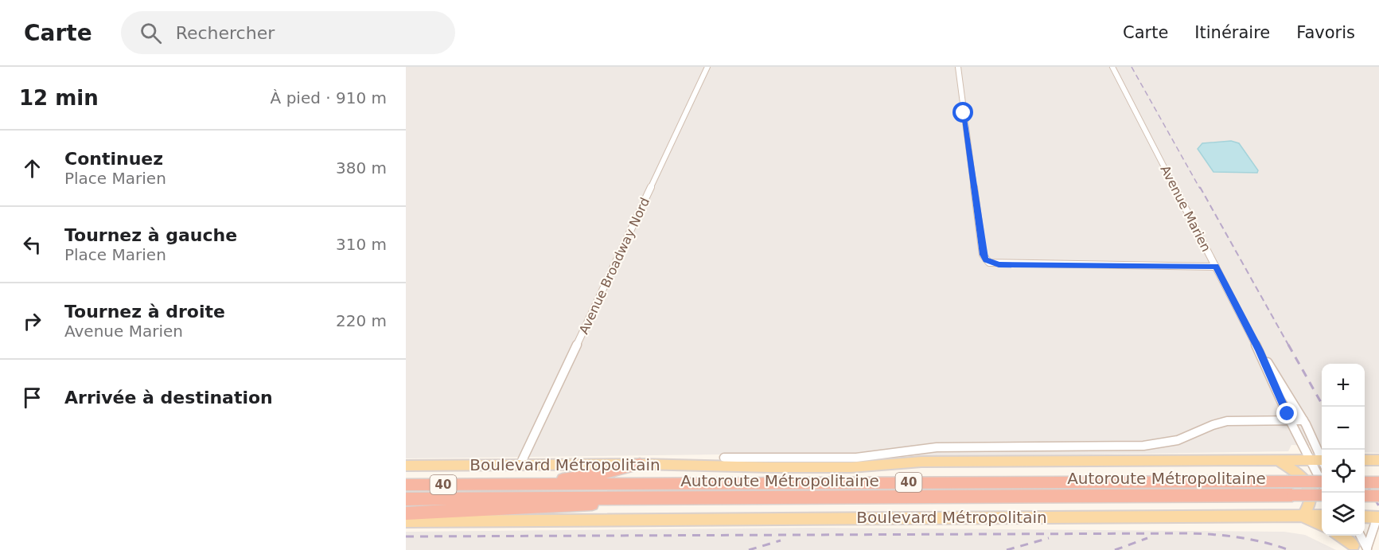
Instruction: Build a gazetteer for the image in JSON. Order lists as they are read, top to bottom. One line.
{"streets":{"highway":["Autoroute Métropolitaine","40"],"main road":["Boulevard Métropolitain"],"street":["Avenue Marien","Avenue Broadway Nord"]},"crossings":[["Avenue Marien","Boulevard Métropolitain"],["Avenue Broadway Nord","Boulevard Métropolitain"]],"page":{"header":"Carte","search":"Rechercher","nav":["Carte","Itinéraire","Favoris"],"heading":["12 min","À pied · 910 m"],"list":[["Continuez","Place Marien","380 m"],["Tournez à gauche","Place Marien","310 m"],["Tournez à droite","Avenue Marien","220 m"],"Arrivée à destination"],"map_buttons":["+","−"]}}
